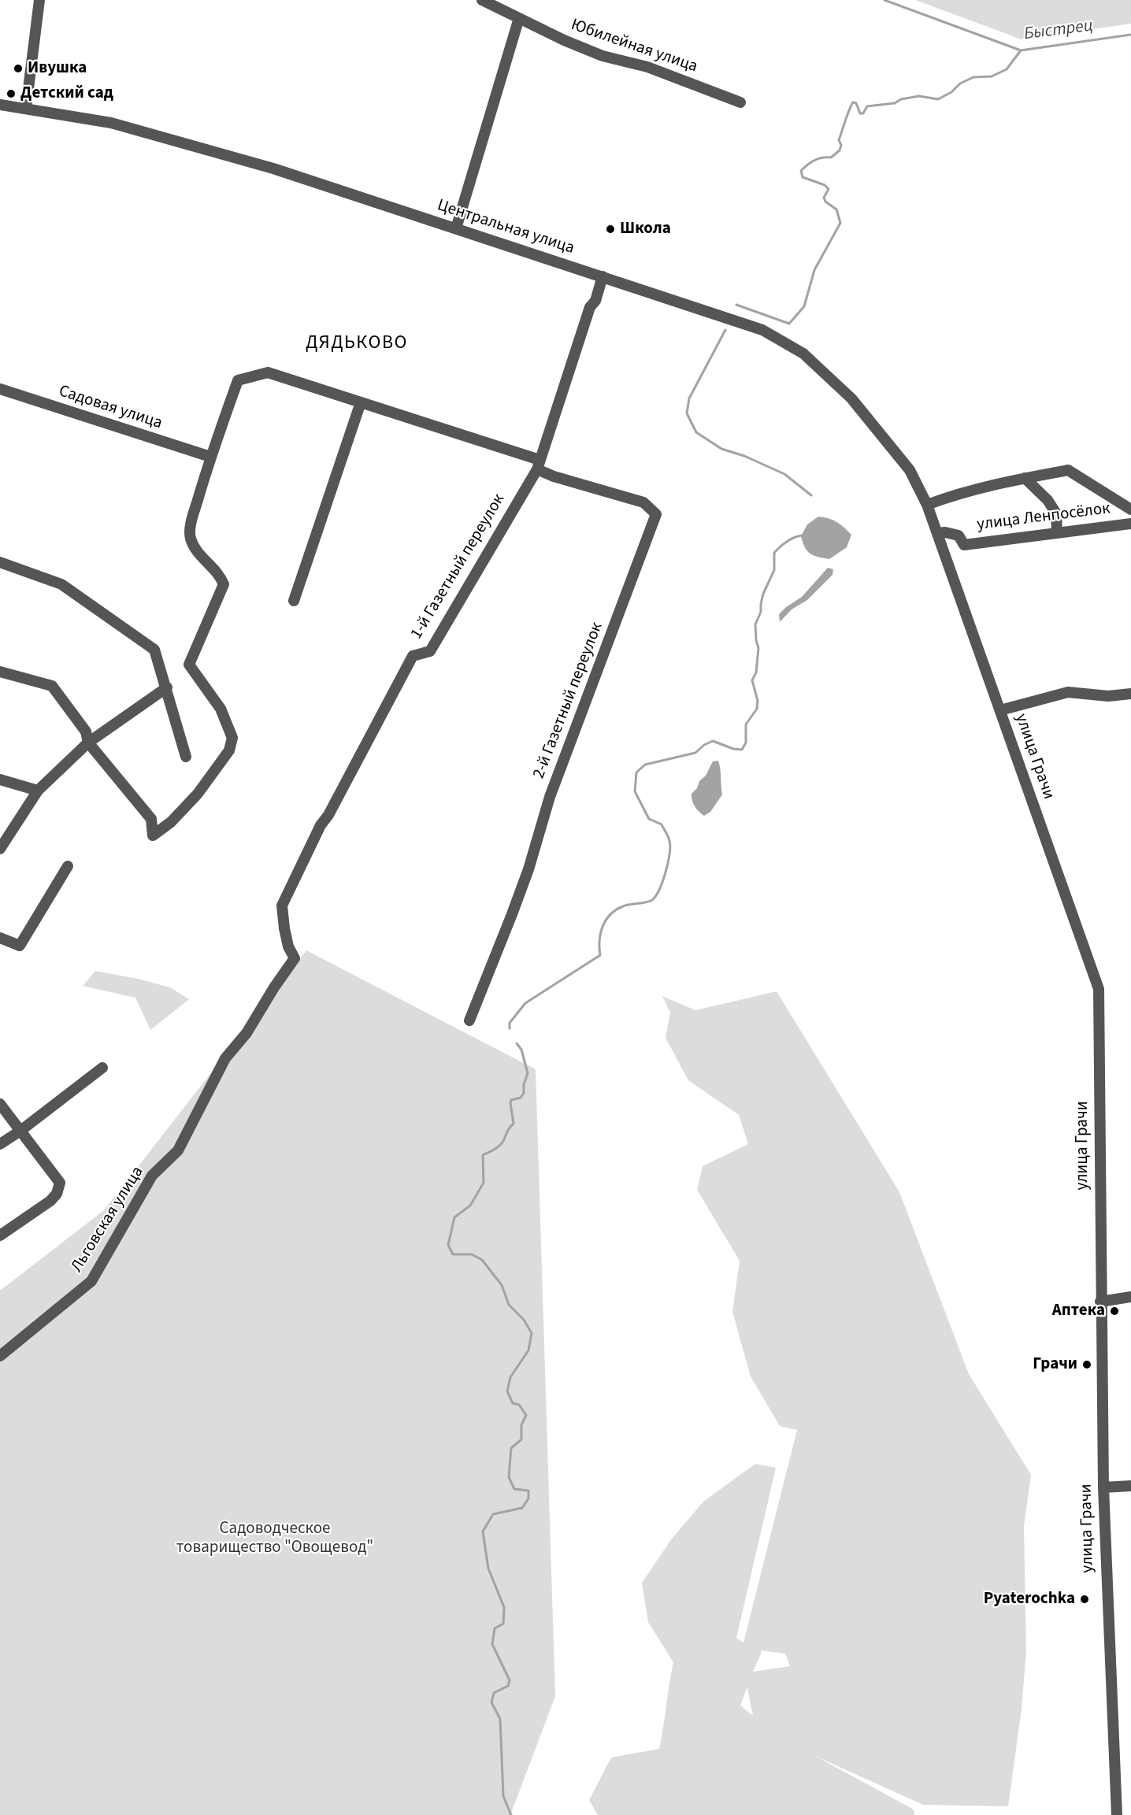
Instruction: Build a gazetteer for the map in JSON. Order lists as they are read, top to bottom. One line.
{"streets":{"street":["Юбилейная улица","Центральная улица","Садовая улица","улица Ленпосёлок","1-й Газетный переулок","2-й Газетный переулок","улица Грачи","Льговская улица"]},"crossings":[["Центральная улица","1-й Газетный переулок"],["Центральная улица","улица Грачи"],["улица Ленпосёлок","улица Грачи"],["1-й Газетный переулок","2-й Газетный переулок"],["1-й Газетный переулок","Льговская улица"]],"districts":["ДЯДЬКОВО"],"water":["Быстрец"],"parks":["Садоводческое товарищество \"Овощевод\""],"places":["Ивушка","Детский сад","Школа","Аптека","Грачи","Pyaterochka"]}
